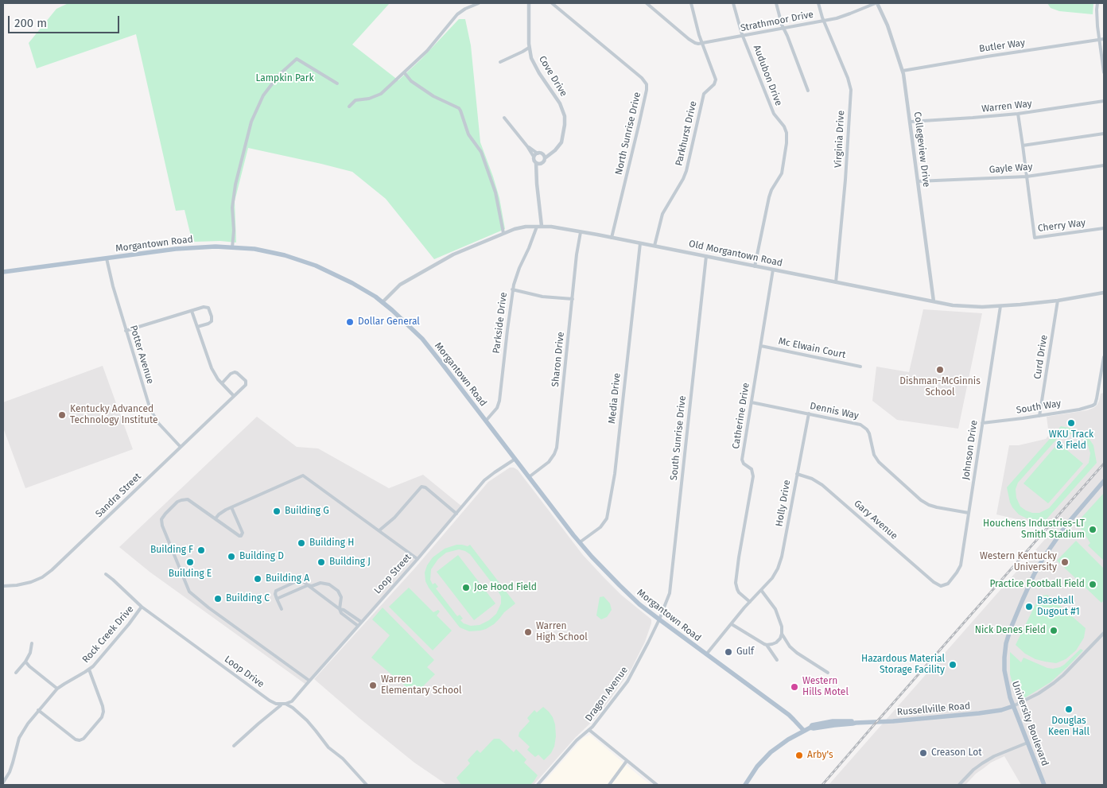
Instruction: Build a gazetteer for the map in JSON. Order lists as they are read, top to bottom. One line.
{"streets":{"main road":["Morgantown Road","Russellville Road","University Boulevard"],"street":["Strathmoor Drive","Butler Way","Audubon Drive","Cove Drive","Warren Way","North Sunrise Drive","Parkhurst Drive","Virginia Drive","Collegeview Drive","Gayle Way","Cherry Way","Old Morgantown Road","Parkside Drive","Mc Elwain Court","Potter Avenue","Curd Drive","Sharon Drive","Media Drive","South Way","Dennis Way","Catherine Drive","South Sunrise Drive","Johnson Drive","Sandra Street","Holly Drive","Gary Avenue","Loop Street","Rock Creek Drive","Loop Drive","Dragon Avenue"]},"crossings":[["Strathmoor Drive","Audubon Drive"],["Strathmoor Drive","Parkhurst Drive"],["Strathmoor Drive","Virginia Drive"],["Strathmoor Drive","Collegeview Drive"],["Butler Way","Collegeview Drive"],["Audubon Drive","Old Morgantown Road"],["Cove Drive","Parkside Drive"],["Warren Way","Collegeview Drive"],["North Sunrise Drive","Old Morgantown Road"],["Parkhurst Drive","Old Morgantown Road"],["Virginia Drive","Old Morgantown Road"],["Collegeview Drive","Gayle Way"],["Collegeview Drive","Old Morgantown Road"],["Gayle Way","Cherry Way"],["Morgantown Road","Old Morgantown Road"],["Morgantown Road","Parkside Drive"],["Morgantown Road","Potter Avenue"],["Morgantown Road","Sharon Drive"],["Morgantown Road","Media Drive"],["Morgantown Road","South Sunrise Drive"],["Morgantown Road","Holly Drive"],["Morgantown Road","Loop Street"],["Morgantown Road","Dragon Avenue"],["Morgantown Road","Russellville Road"],["Old Morgantown Road","Parkside Drive"],["Old Morgantown Road","Curd Drive"],["Old Morgantown Road","Sharon Drive"],["Old Morgantown Road","Media Drive"],["Old Morgantown Road","Catherine Drive"],["Old Morgantown Road","South Sunrise Drive"],["Old Morgantown Road","Johnson Drive"],["Mc Elwain Court","Catherine Drive"],["Potter Avenue","Sandra Street"],["Curd Drive","South Way"],["South Way","Johnson Drive"],["Dennis Way","Catherine Drive"],["Dennis Way","Johnson Drive"],["Dennis Way","Holly Drive"],["Catherine Drive","Holly Drive"],["South Sunrise Drive","Dragon Avenue"],["Johnson Drive","Gary Avenue"],["Holly Drive","Gary Avenue"],["Loop Street","Loop Drive"],["Rock Creek Drive","Loop Drive"],["Russellville Road","University Boulevard"]],"parks":["Lampkin Park"],"places":["Dollar General","Dishman-McGinnis School","Kentucky Advanced Technology Institute","WKU Track & Field","Building G","Houchens Industries-LT Smith Stadium","Building H","Building F","Building D","Building E","Building J","Western Kentucky University","Building A","Practice Football Field","Joe Hood Field","Building C","Baseball Dugout #1","Nick Denes Field","Warren High School","Gulf","Hazardous Material Storage Facility","Warren Elementary School","Western Hills Motel","Douglas Keen Hall","Creason Lot","Arby's"],"scale_bar":"200 m"}
